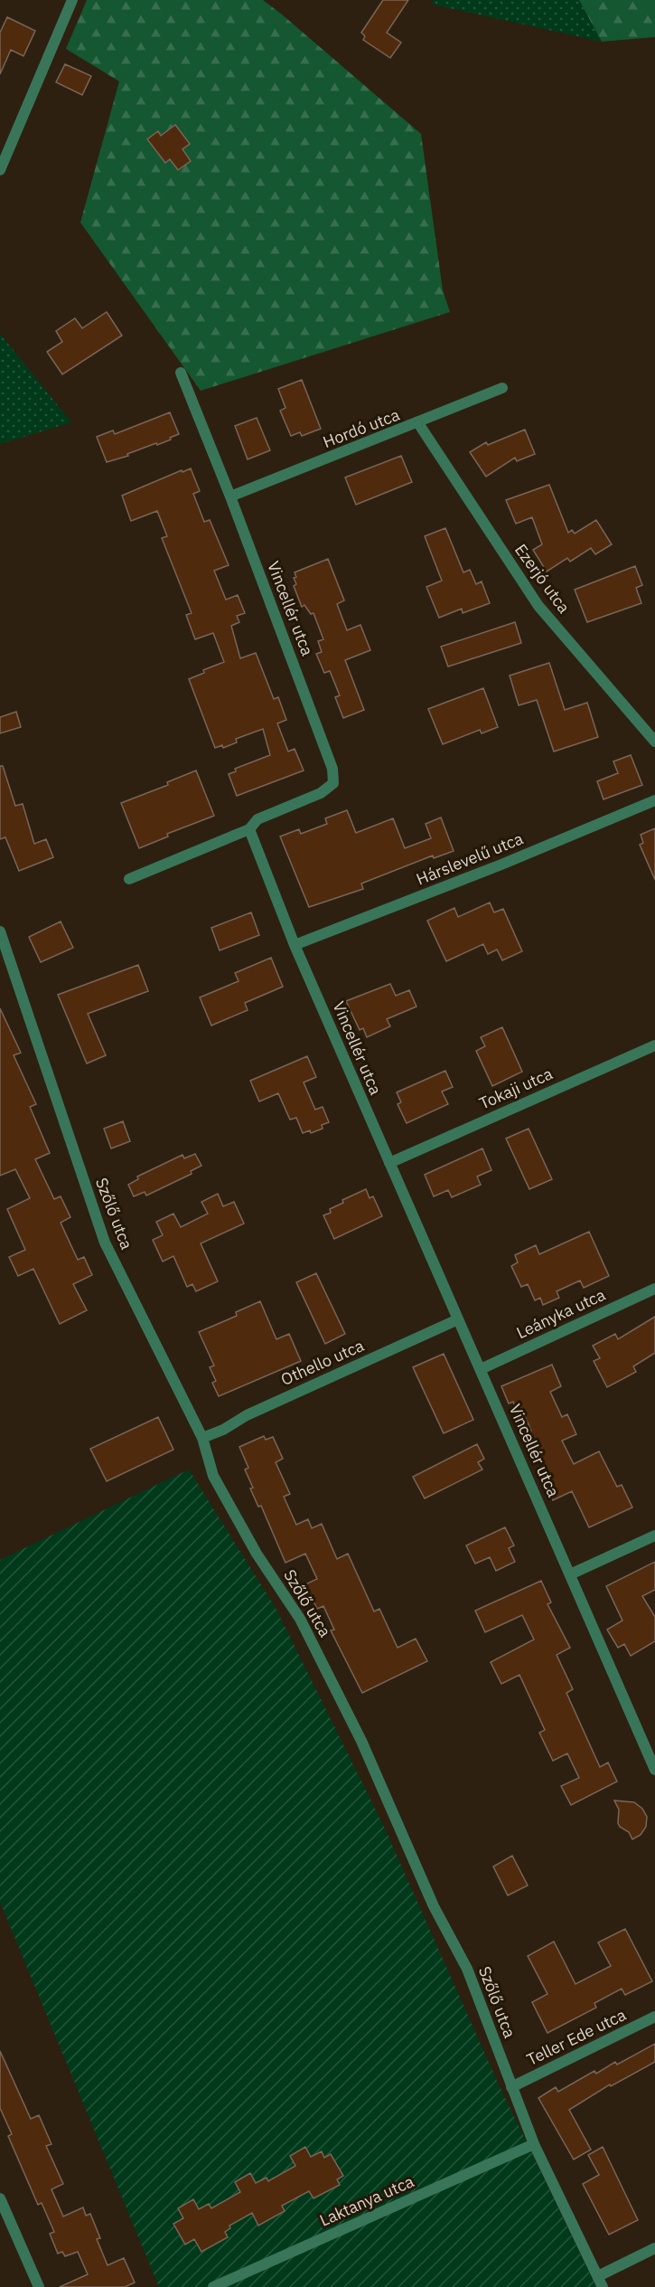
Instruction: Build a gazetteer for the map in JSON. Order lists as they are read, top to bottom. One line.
{"streets":{"street":["Hordó utca","Ezerjó utca","Vincellér utca","Hárslevelű utca","Tokaji utca","Szőlő utca","Leányka utca","Othello utca","Teller Ede utca","Laktanya utca"]},"crossings":[["Hordó utca","Ezerjó utca"],["Hordó utca","Vincellér utca"],["Vincellér utca","Hárslevelű utca"],["Vincellér utca","Tokaji utca"],["Vincellér utca","Leányka utca"],["Vincellér utca","Othello utca"],["Szőlő utca","Othello utca"],["Szőlő utca","Teller Ede utca"],["Szőlő utca","Laktanya utca"]]}
